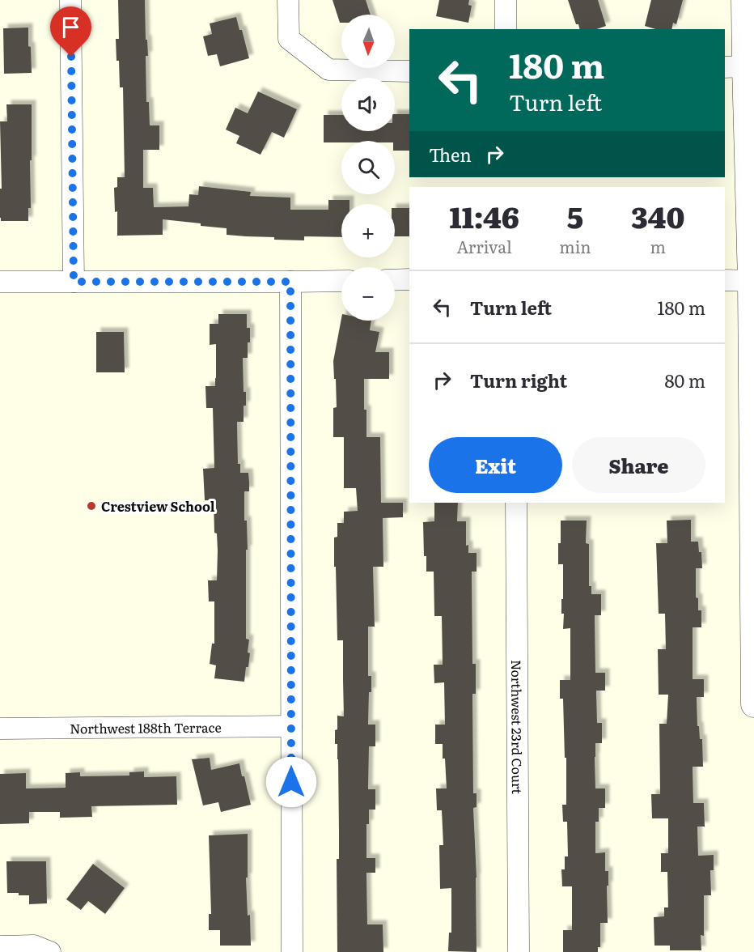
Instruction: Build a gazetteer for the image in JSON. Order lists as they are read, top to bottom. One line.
{"streets":{"street":["Northwest 188th Terrace","Northwest 23rd Court"]},"places":["Crestview School"],"north":"bottom","page":{"map_buttons":["+","−"],"turn":["180 m","Turn left"],"then":"Then","eta":["11:46","Arrival","5","min","340","m"],"list":[{"name":"Turn left","value":"180 m"},{"name":"Turn right","value":"80 m"}],"buttons":["Exit","Share"]}}
